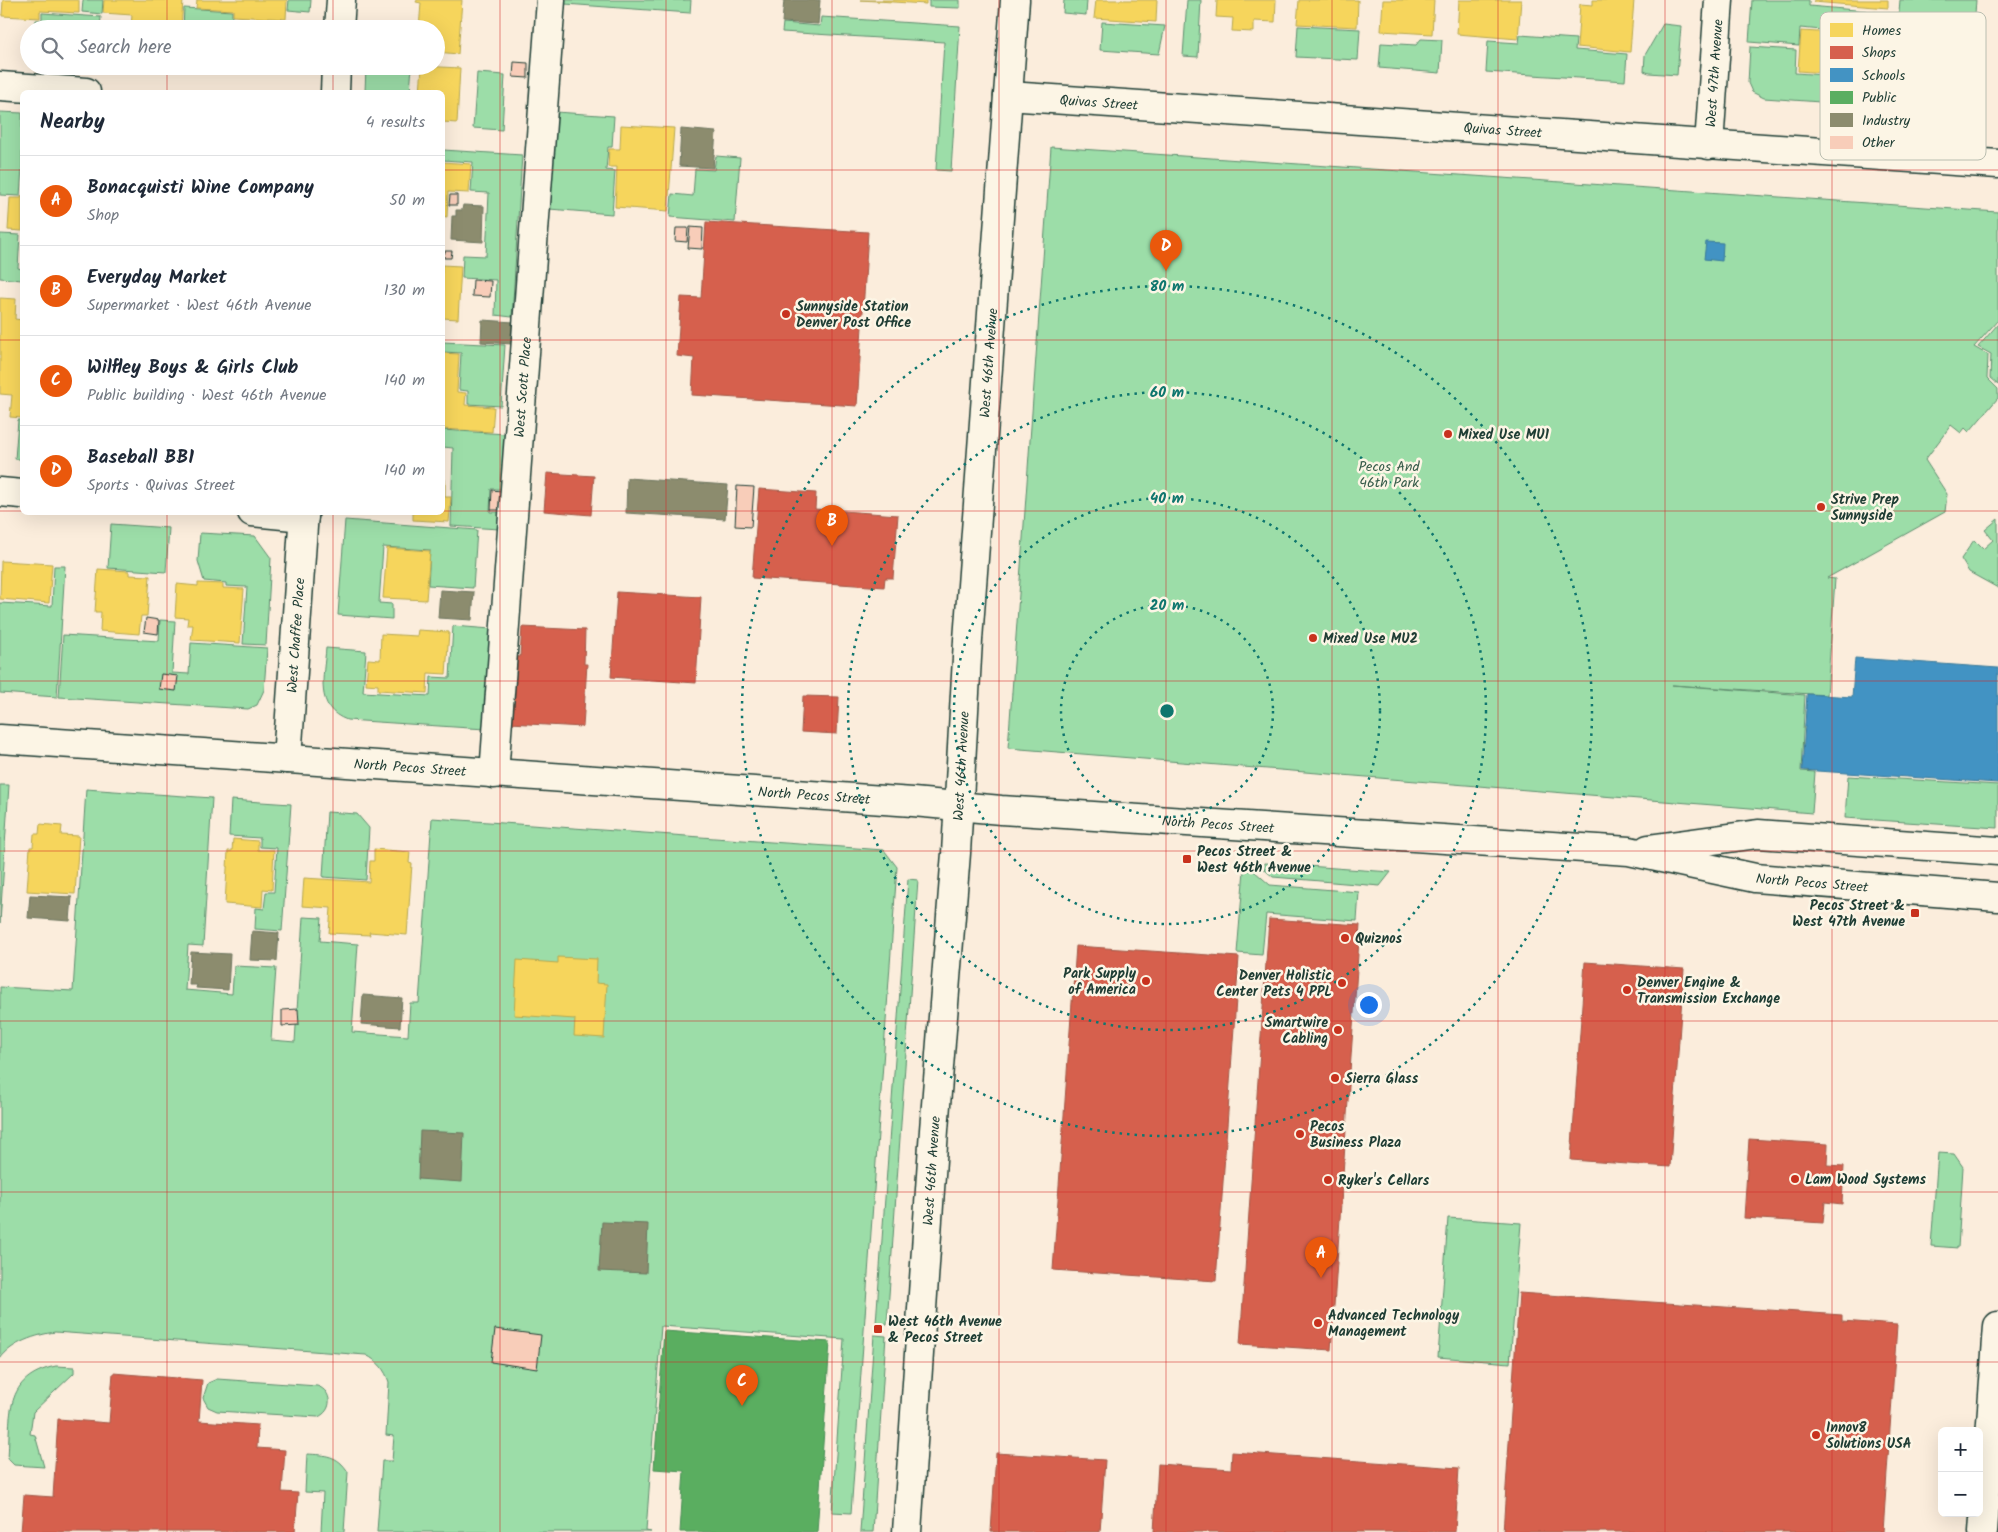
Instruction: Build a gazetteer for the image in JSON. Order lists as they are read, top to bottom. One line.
{"streets":{"street":["West 47th Avenue","Quivas Street","West 46th Avenue","West Scott Place","West Chaffee Place","North Pecos Street"]},"crossings":[["West 47th Avenue","Quivas Street"],["Quivas Street","West 46th Avenue"],["West 46th Avenue","North Pecos Street"],["West Scott Place","North Pecos Street"],["West Chaffee Place","North Pecos Street"]],"parks":["Pecos And 46th Park"],"places":{"other":["Sunnyside Station Denver Post Office","Mixed Use MU1","Strive Prep Sunnyside","Mixed Use MU2","Quiznos","Park Supply of America","Denver Holistic Center Pets 4 PPL","Denver Engine & Transmission Exchange","Smartwire Cabling","Sierra Glass","Pecos Business Plaza","Lam Wood Systems","Ryker's Cellars","Advanced Technology Management","Innov8 Solutions USA"],"transit":["Pecos Street & West 46th Avenue","Pecos Street & West 47th Avenue","West 46th Avenue & Pecos Street"]},"legend":["Homes","Shops","Schools","Public","Industry","Other"],"page":{"search":"Search here","heading":["Nearby","4 results"],"list":[{"mark":"A","name":"Bonacquisti Wine Company","note":"Shop","value":"50 m"},{"mark":"B","name":"Everyday Market","note":"Supermarket · West 46th Avenue","value":"130 m"},{"mark":"C","name":"Wilfley Boys & Girls Club","note":"Public building · West 46th Avenue","value":"140 m"},{"mark":"D","name":"Baseball BB1","note":"Sports · Quivas Street","value":"140 m"}],"pins":["D","B","A","C"],"map_buttons":["+","−"]},"rings":["80 m","60 m","40 m","20 m"]}
